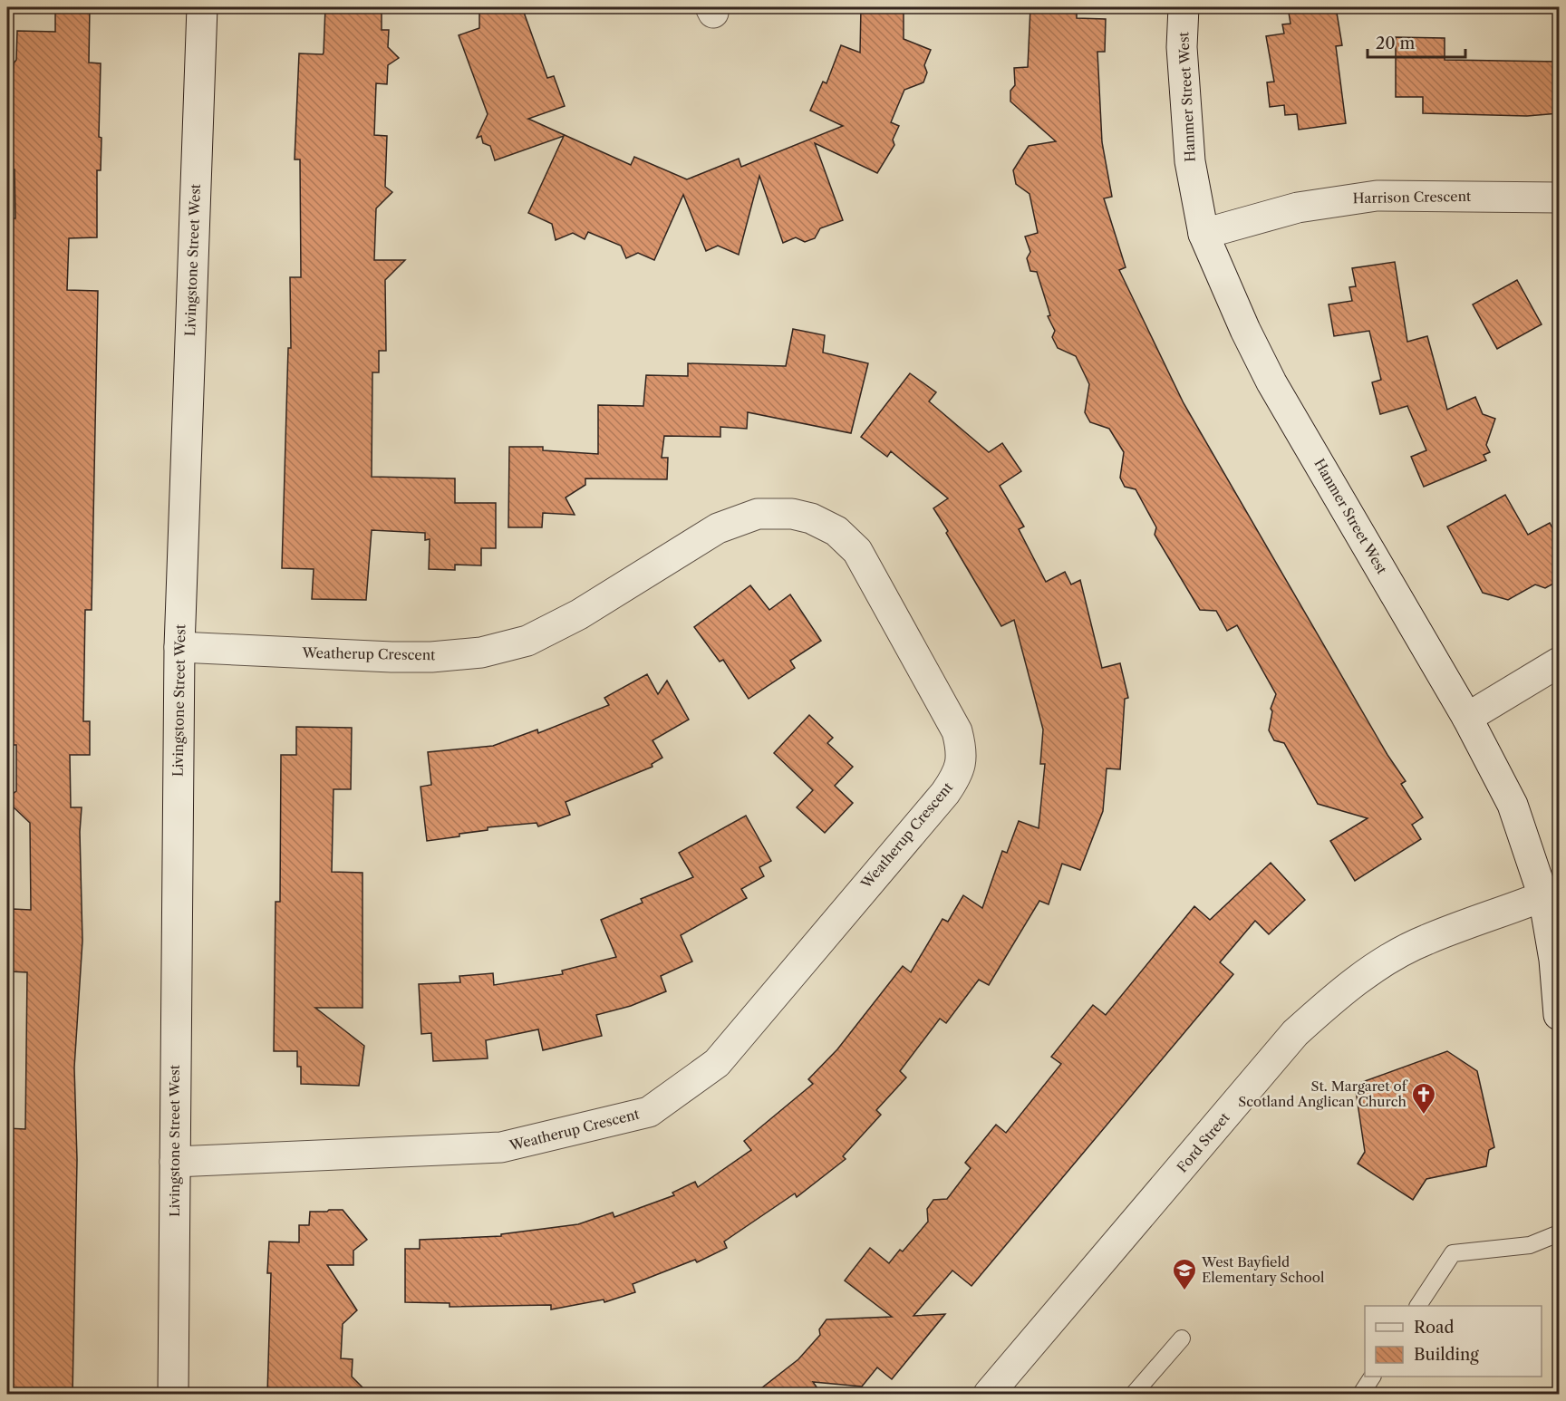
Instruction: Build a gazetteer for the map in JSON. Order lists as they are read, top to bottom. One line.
{"streets":{"street":["Hanmer Street West","Harrison Crescent","Livingstone Street West","Weatherup Crescent","Ford Street"]},"crossings":[["Hanmer Street West","Harrison Crescent"],["Hanmer Street West","Ford Street"],["Livingstone Street West","Weatherup Crescent"]],"places":{"church":["St. Margaret of Scotland Anglican Church"],"school or university":["West Bayfield Elementary School"]},"legend":["Road","Building"],"scale_bar":"20 m"}
